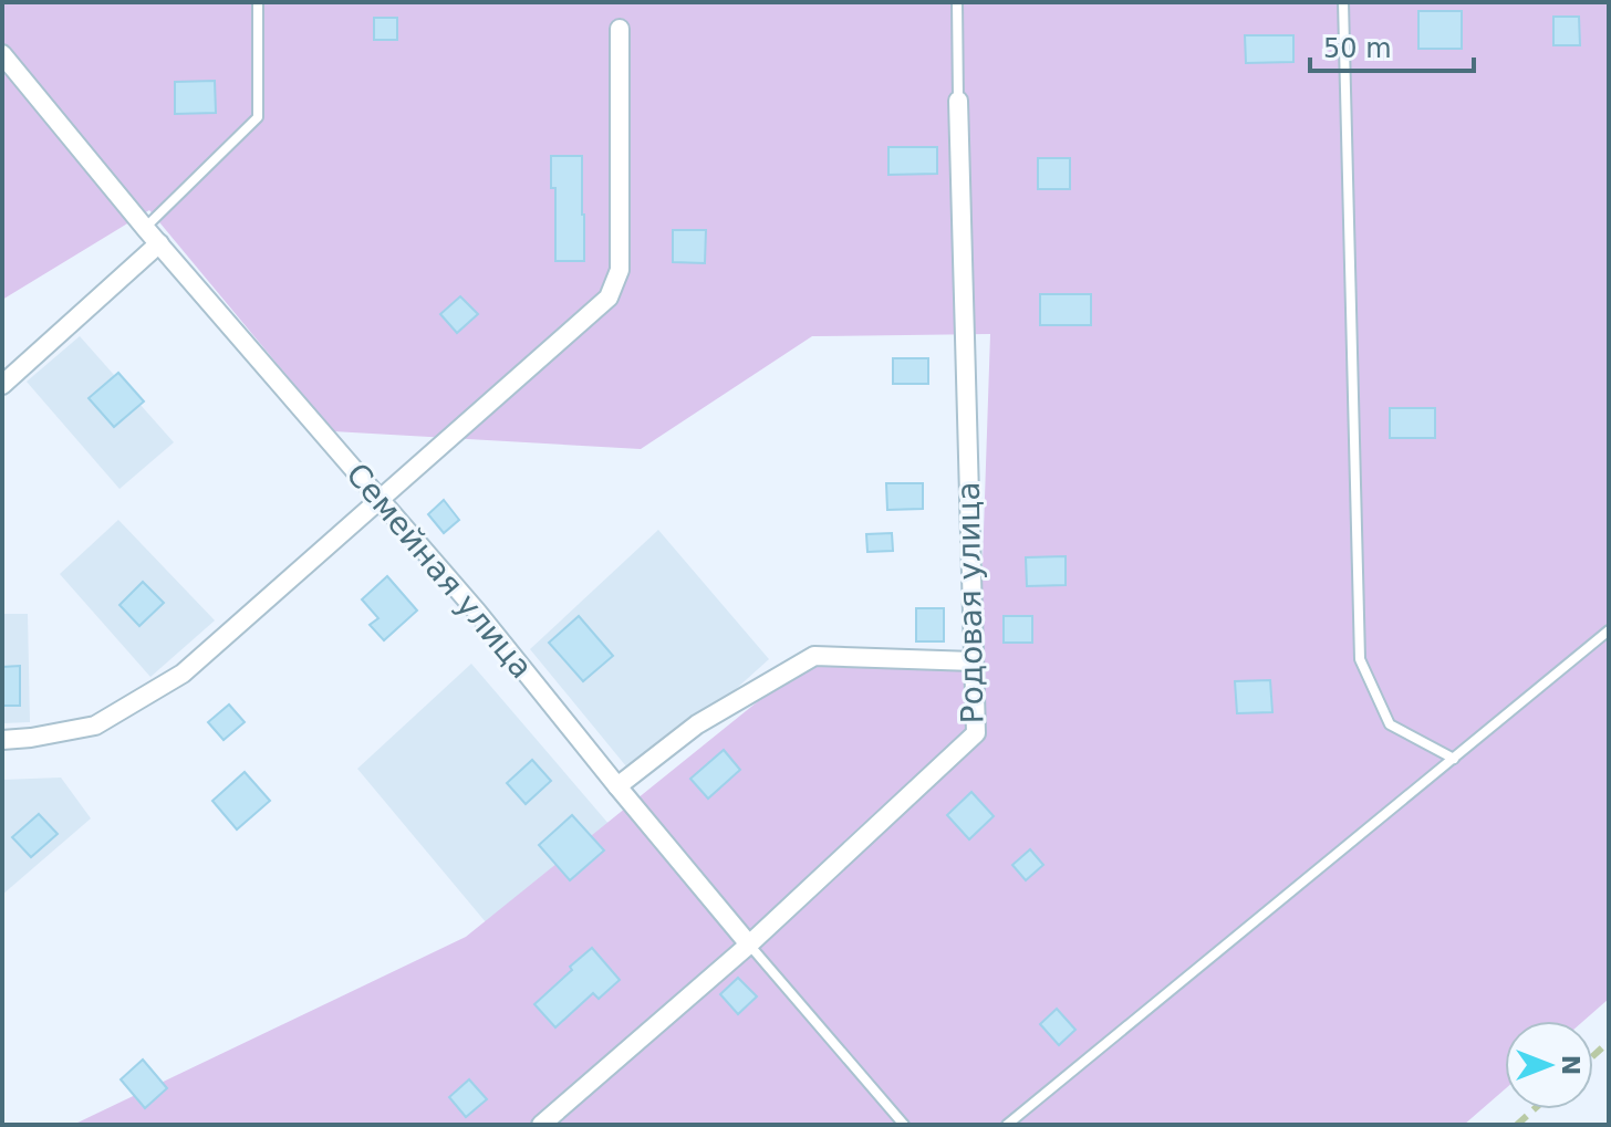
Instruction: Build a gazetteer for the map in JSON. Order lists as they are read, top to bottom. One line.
{"streets":{"street":["Семейная улица","Родовая улица"]},"crossings":[["Семейная улица","Родовая улица"]],"scale_bar":"50 m","north":"right"}
